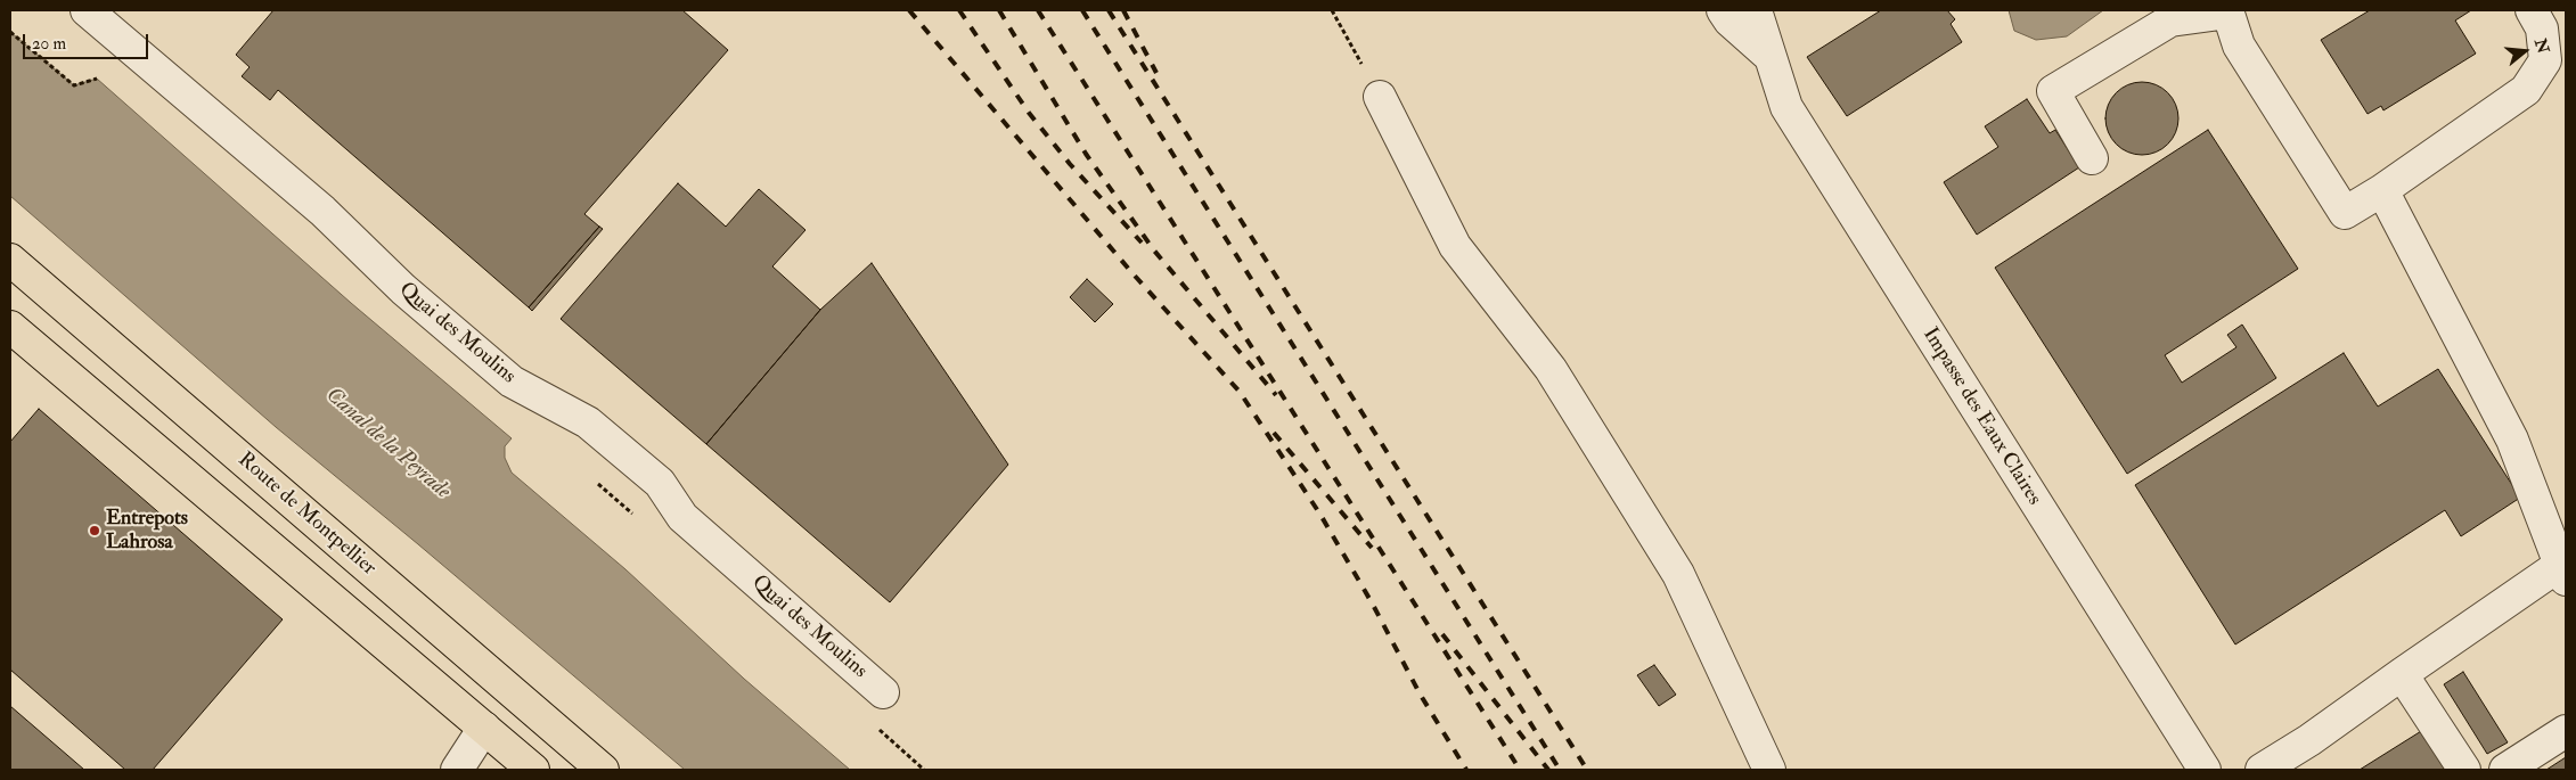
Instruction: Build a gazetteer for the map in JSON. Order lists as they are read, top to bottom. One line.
{"streets":{"main road":["Route de Montpellier"],"street":["Quai des Moulins","Impasse des Eaux Claires"]},"water":["Canal de la Peyrade"],"places":["Entrepots Lahrosa"],"scale_bar":"20 m","north":"right"}
